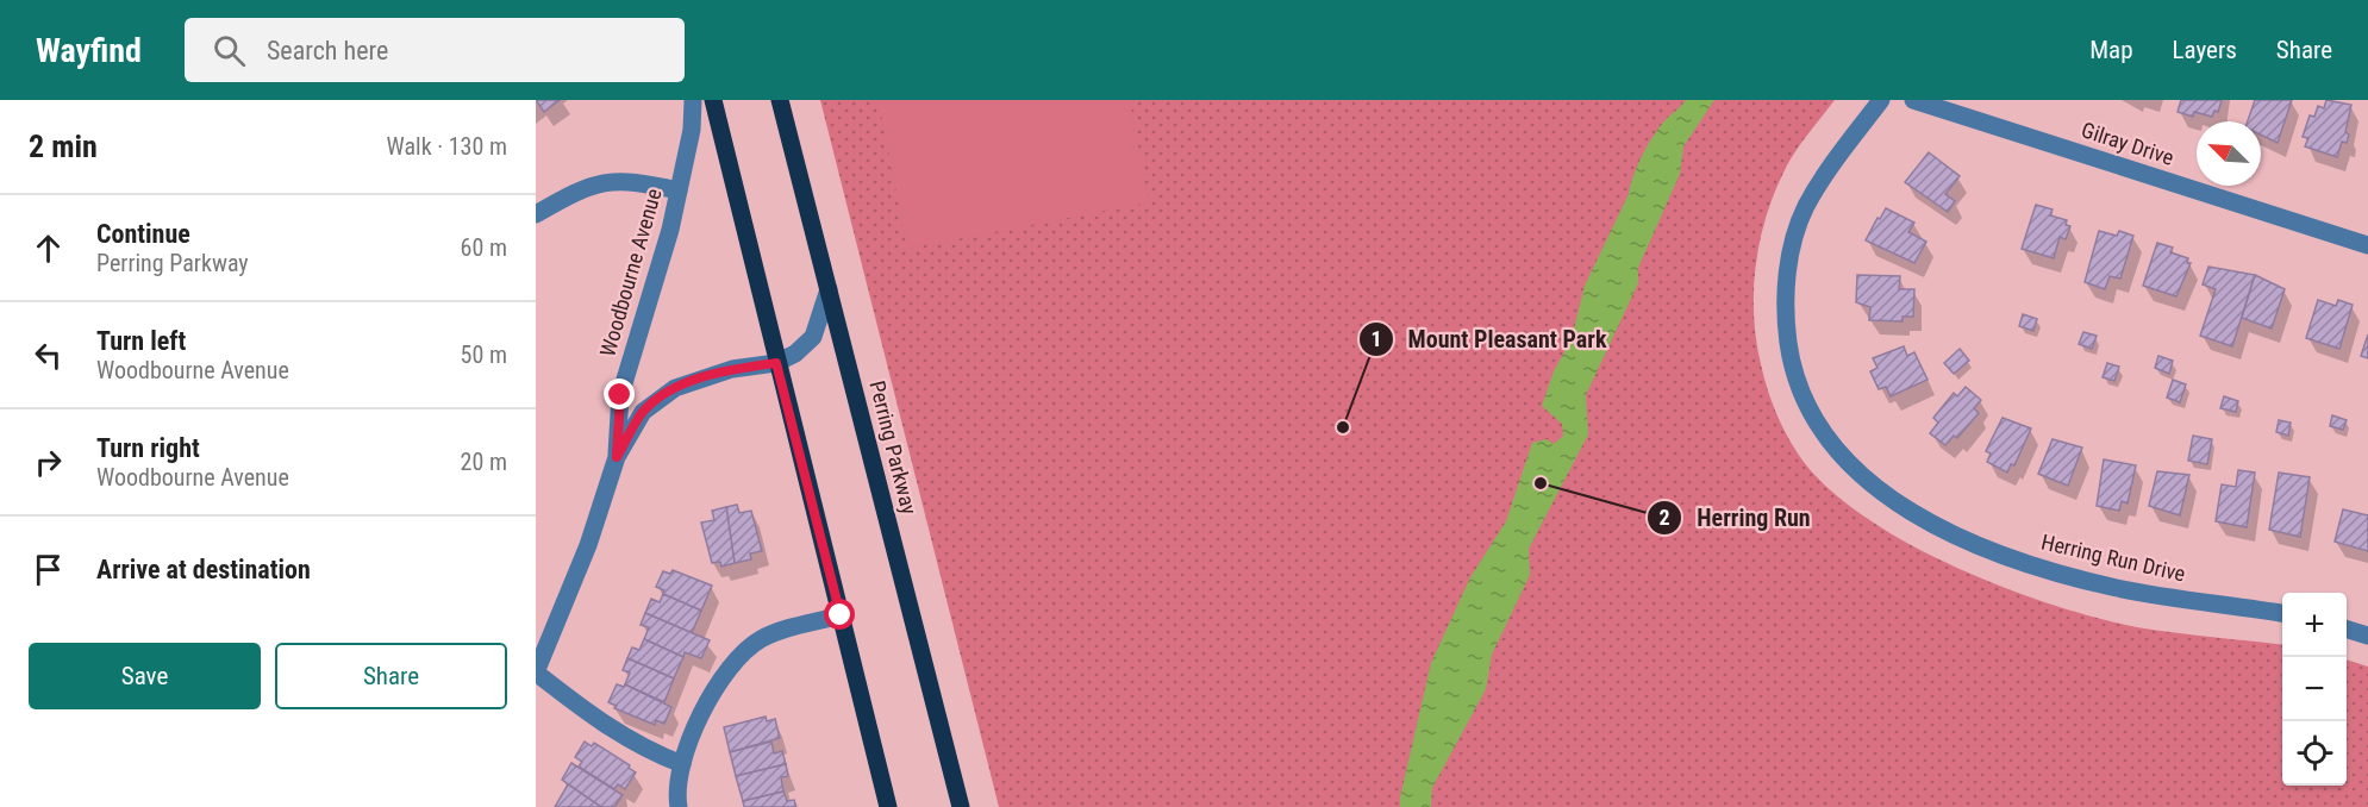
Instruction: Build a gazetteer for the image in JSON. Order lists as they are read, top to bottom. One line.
{"streets":{"main road":["Perring Parkway"],"street":["Gilray Drive","Woodbourne Avenue","Herring Run Drive"]},"crossings":[["Woodbourne Avenue","Perring Parkway"]],"places":["Mount Pleasant Park","Herring Run"],"north":"top left","page":{"header":"Wayfind","search":"Search here","nav":["Map","Layers","Share"],"heading":["2 min","Walk · 130 m"],"list":[["Continue","Perring Parkway","60 m"],["Turn left","Woodbourne Avenue","50 m"],["Turn right","Woodbourne Avenue","20 m"],"Arrive at destination"],"map_buttons":["+","−"],"buttons":["Save","Share"]}}
